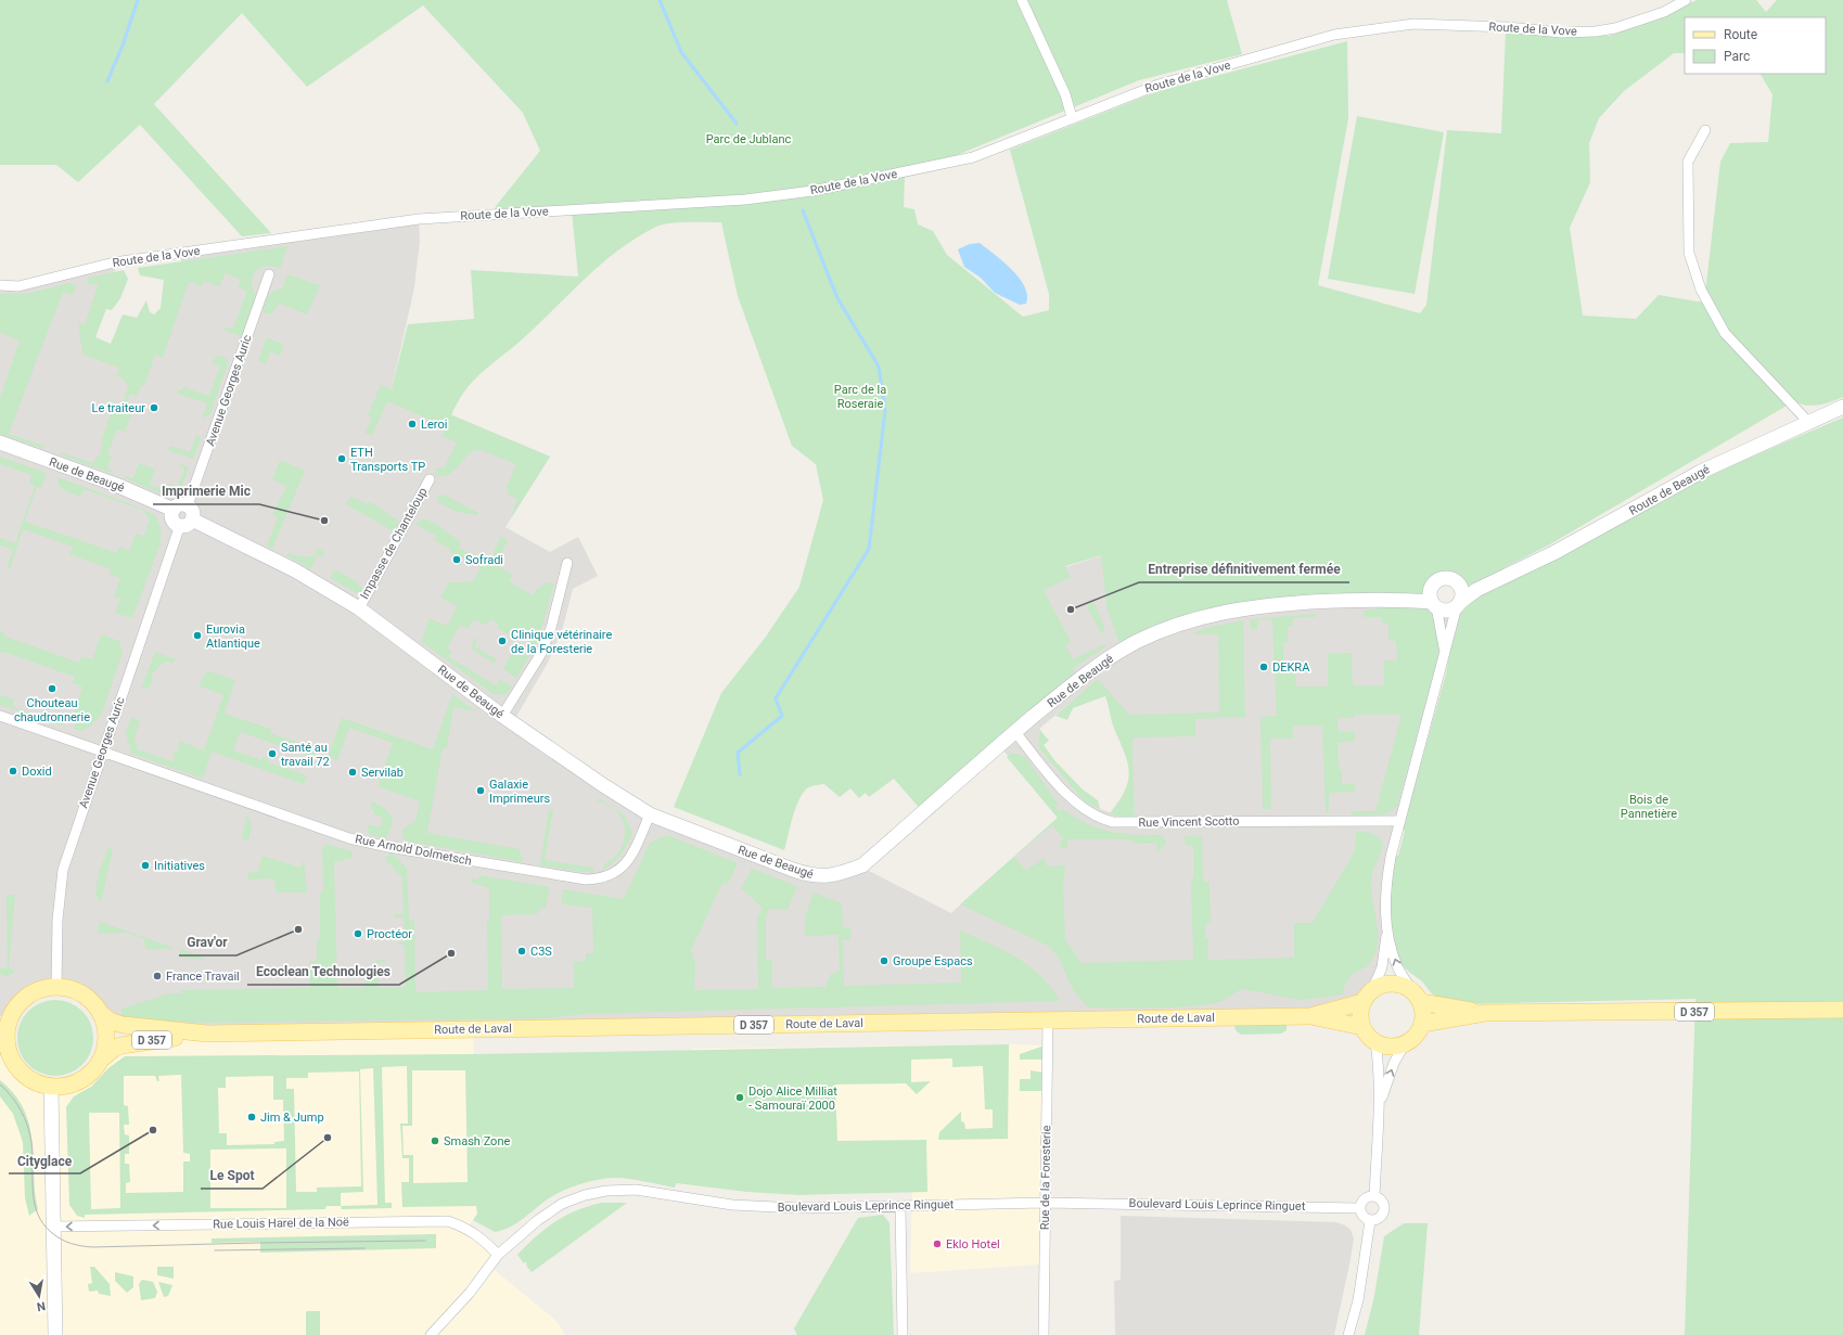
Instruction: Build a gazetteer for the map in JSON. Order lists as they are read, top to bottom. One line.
{"streets":{"main road":["D 357","Route de Laval"],"street":["Route de la Vove","Avenue Georges Auric","Rue de Beaugé","Route de Beaugé","Impasse de Chanteloup","Rue Vincent Scotto","Rue Arnold Dolmetsch","Rue de la Foresterie","Boulevard Louis Leprince Ringuet","Rue Louis Harel de la Noë"]},"crossings":[["Avenue Georges Auric","Rue de Beaugé"],["Avenue Georges Auric","Rue Arnold Dolmetsch"],["Avenue Georges Auric","Route de Laval"],["Rue de Beaugé","Route de Beaugé"],["Rue de Beaugé","Impasse de Chanteloup"],["Rue de Beaugé","Rue Vincent Scotto"],["Rue de Beaugé","Rue Arnold Dolmetsch"],["D 357","Route de Laval"],["Route de Laval","Rue de la Foresterie"],["Rue de la Foresterie","Boulevard Louis Leprince Ringuet"],["Boulevard Louis Leprince Ringuet","Rue Louis Harel de la Noë"]],"one_way":["Rue Louis Harel de la Noë"],"parks":["Parc de Jublanc","Parc de la Roseraie","Bois de Pannetière"],"places":["Le traiteur","Leroi","ETH Transports TP","Imprimerie Mic","Sofradi","Entreprise définitivement fermée","Eurovia Atlantique","Clinique vétérinaire de la Foresterie","DEKRA","Chouteau chaudronnerie","Santé au travail 72","Doxid","Servilab","Galaxie Imprimeurs","Initiatives","Grav'or","Proctéor","C3S","Ecoclean Technologies","Groupe Espacs","France Travail","Dojo Alice Milliat - Samouraï 2000","Jim & Jump","Cityglace","Le Spot","Smash Zone","Eklo Hotel"],"legend":["Route","Parc"],"north":"bottom"}
